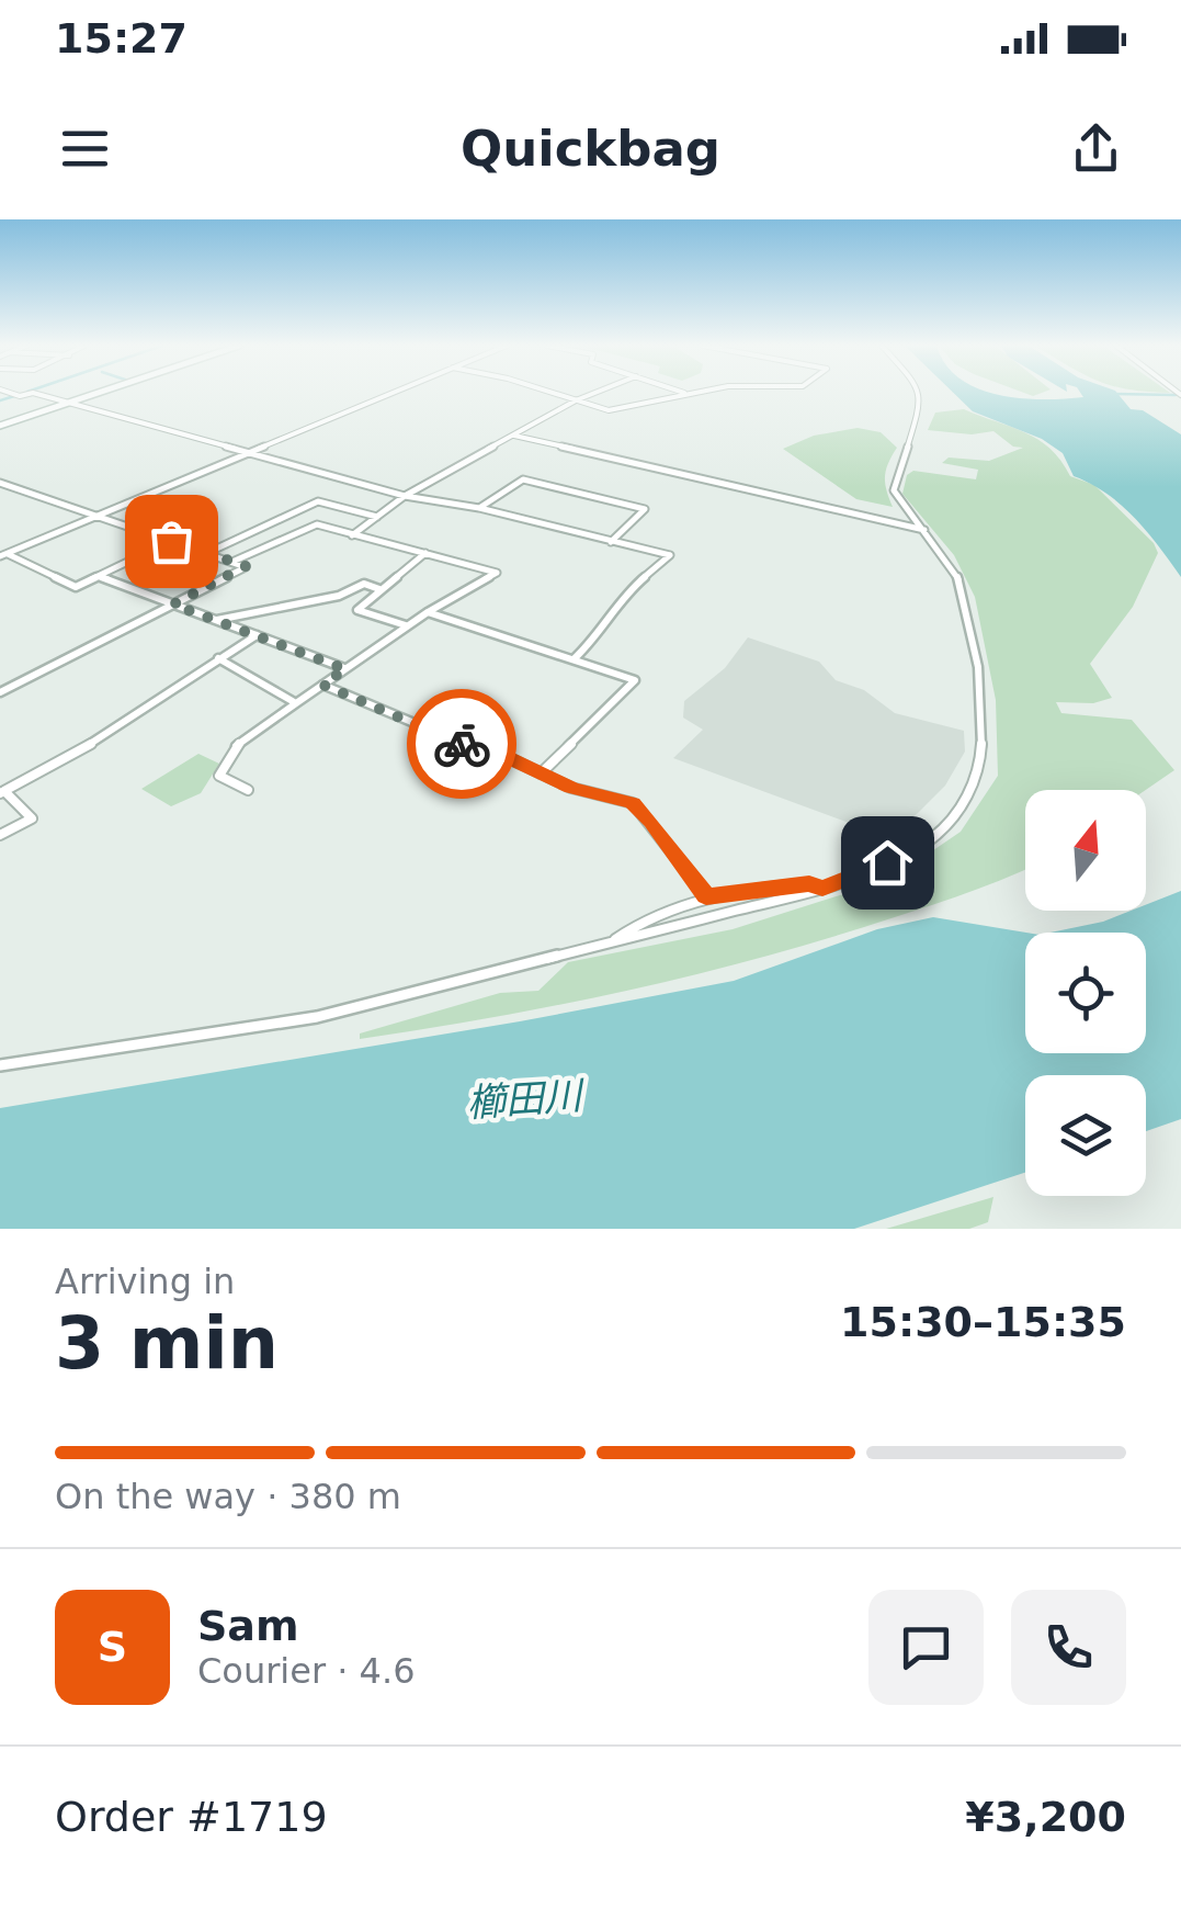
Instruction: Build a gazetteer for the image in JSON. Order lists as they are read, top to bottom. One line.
{"water":["櫛田川"],"north":"top","page":{"status":"15:27","header":"Quickbag","heading":["3 min","Arriving in","15:30–15:35"],"panel":["Sam","Courier · 4.6","Order #1719","¥3,200"],"bar":"On the way · 380 m","round":"S"}}
